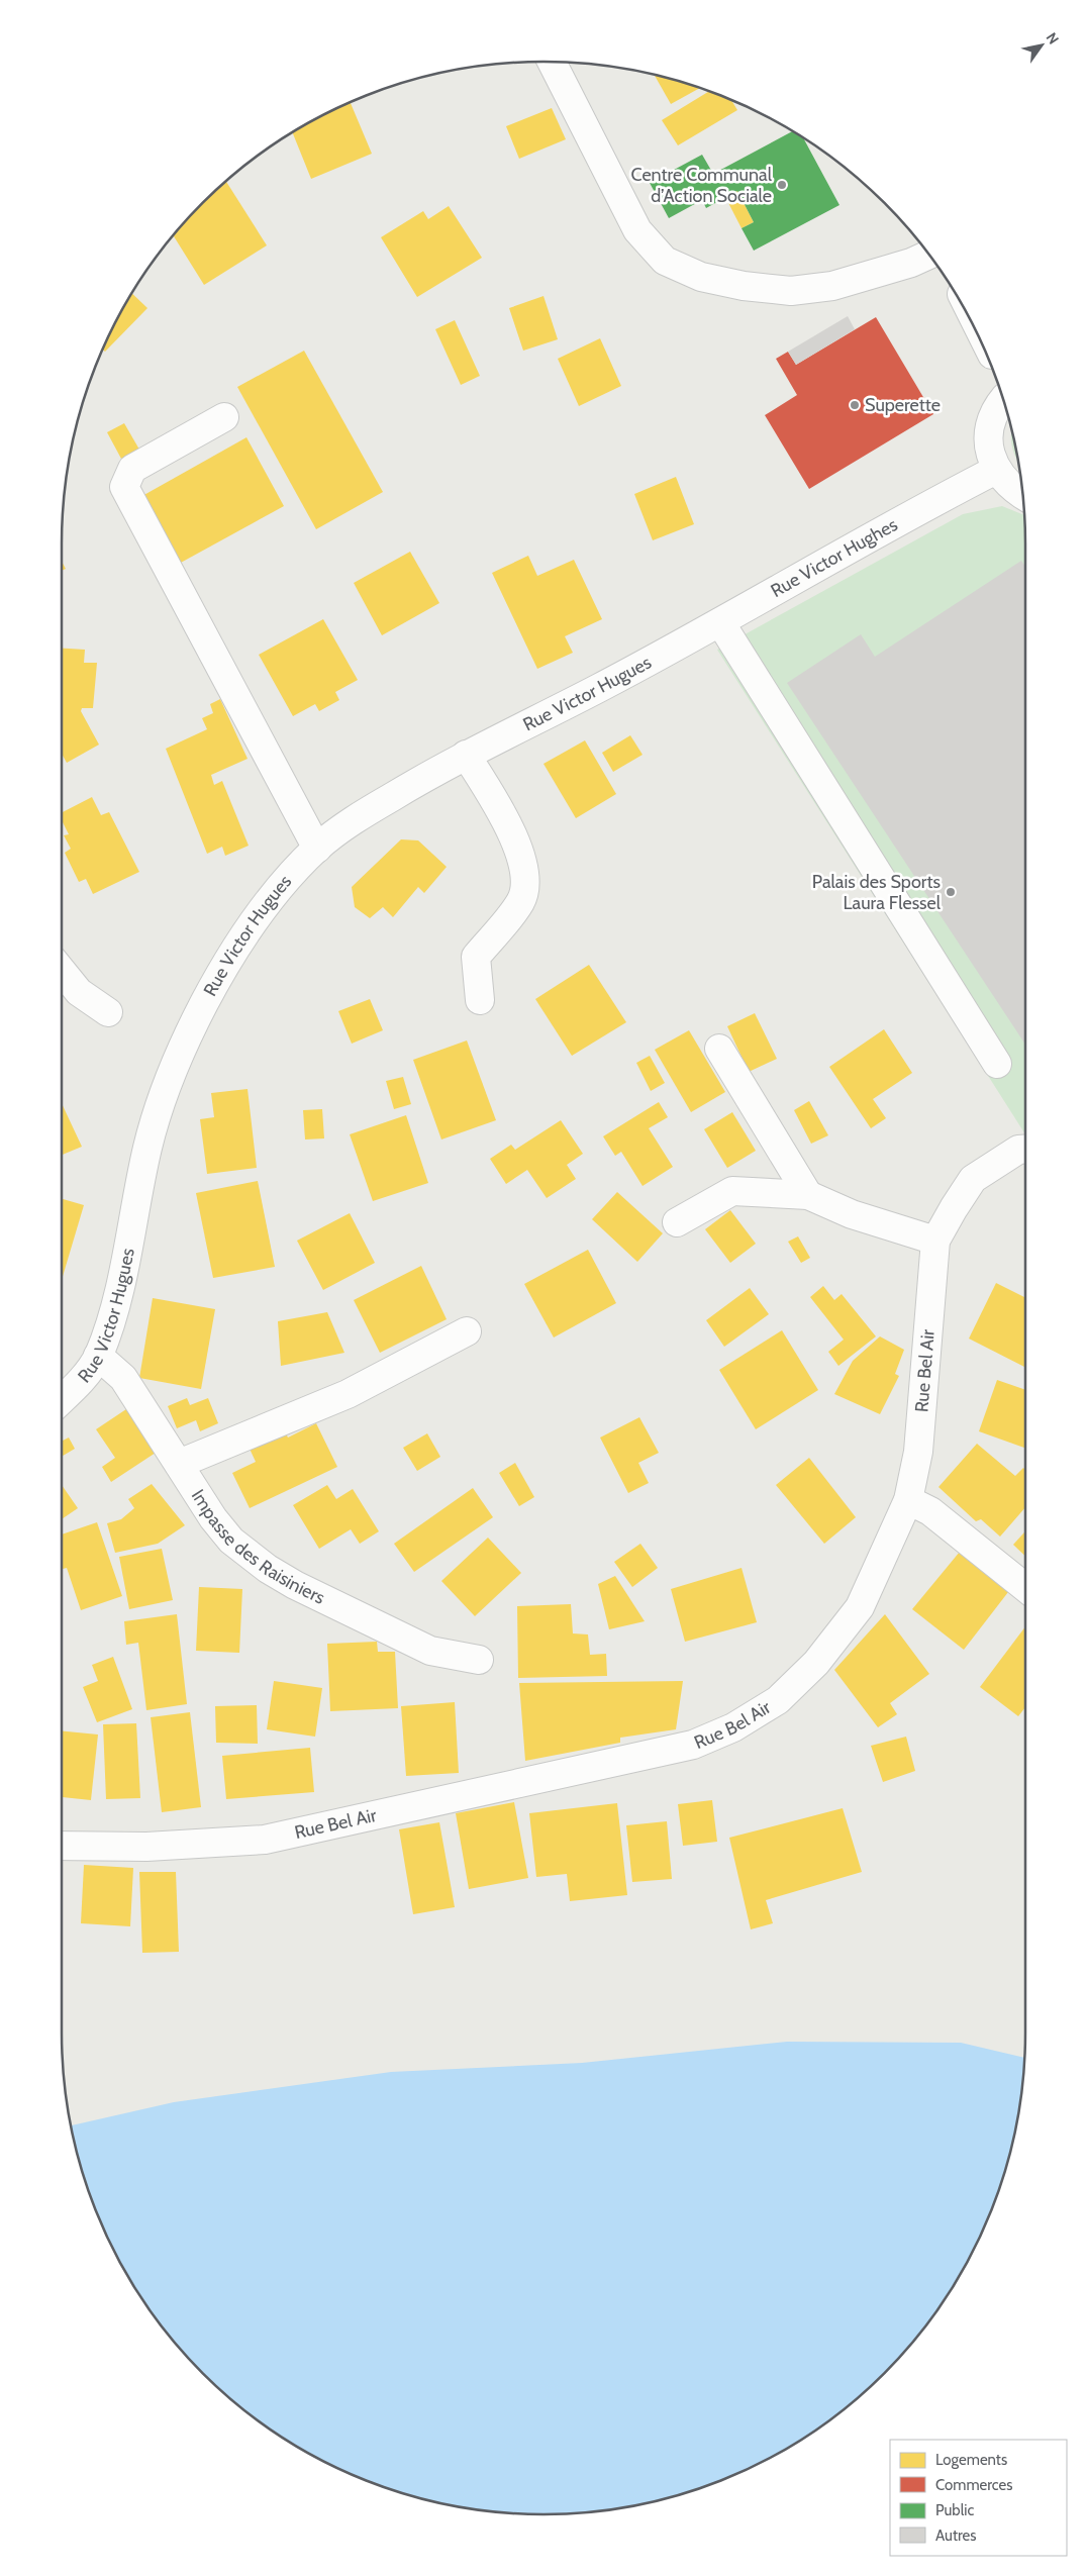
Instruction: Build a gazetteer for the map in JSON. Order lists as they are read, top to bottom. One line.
{"streets":{"street":["Rue Victor Hughes","Rue Victor Hugues","Rue Bel Air","Impasse des Raisiniers"]},"crossings":[["Rue Victor Hughes","Rue Victor Hugues"],["Rue Victor Hugues","Impasse des Raisiniers"]],"places":["Centre Communal d’Action Sociale","Superette","Palais des Sports Laura Flessel"],"legend":["Logements","Commerces","Public","Autres"],"north":"top right"}
